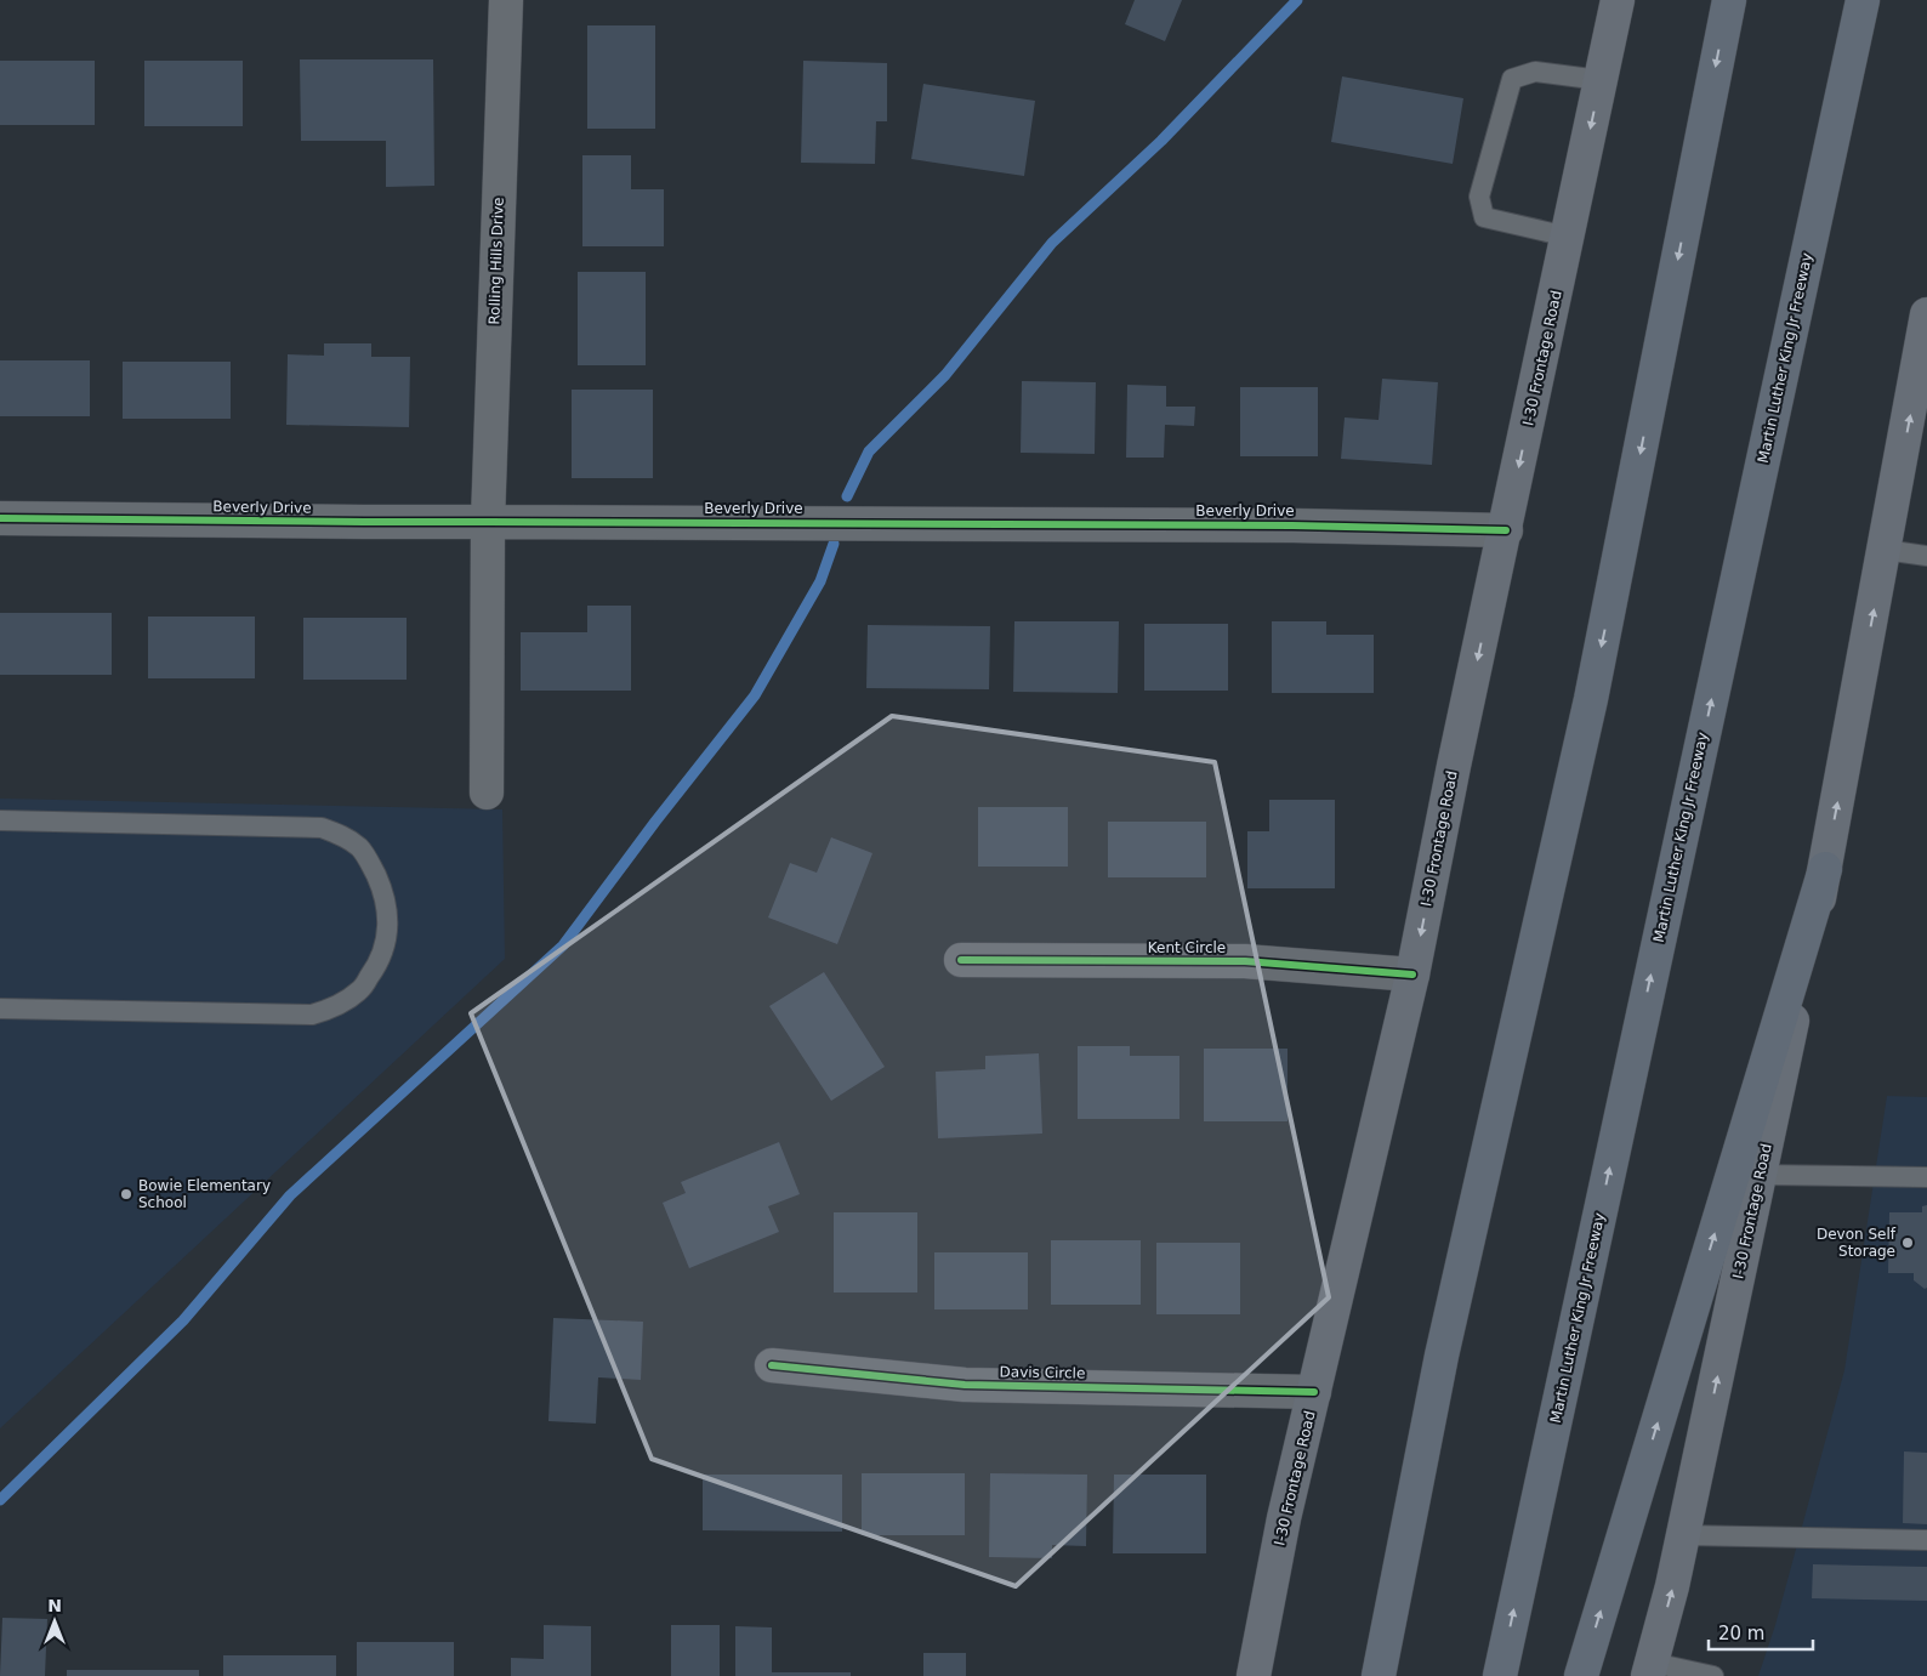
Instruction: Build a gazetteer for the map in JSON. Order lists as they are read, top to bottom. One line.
{"streets":{"highway":["Martin Luther King Jr Freeway"],"main road":["I-30 Frontage Road"],"street":["Rolling Hills Drive","Beverly Drive","Kent Circle","Davis Circle"]},"crossings":[["Rolling Hills Drive","Beverly Drive"],["I-30 Frontage Road","Beverly Drive"],["I-30 Frontage Road","Kent Circle"],["I-30 Frontage Road","Davis Circle"]],"places":["Bowie Elementary School","Devon Self Storage"],"scale_bar":"20 m","north":"top"}
